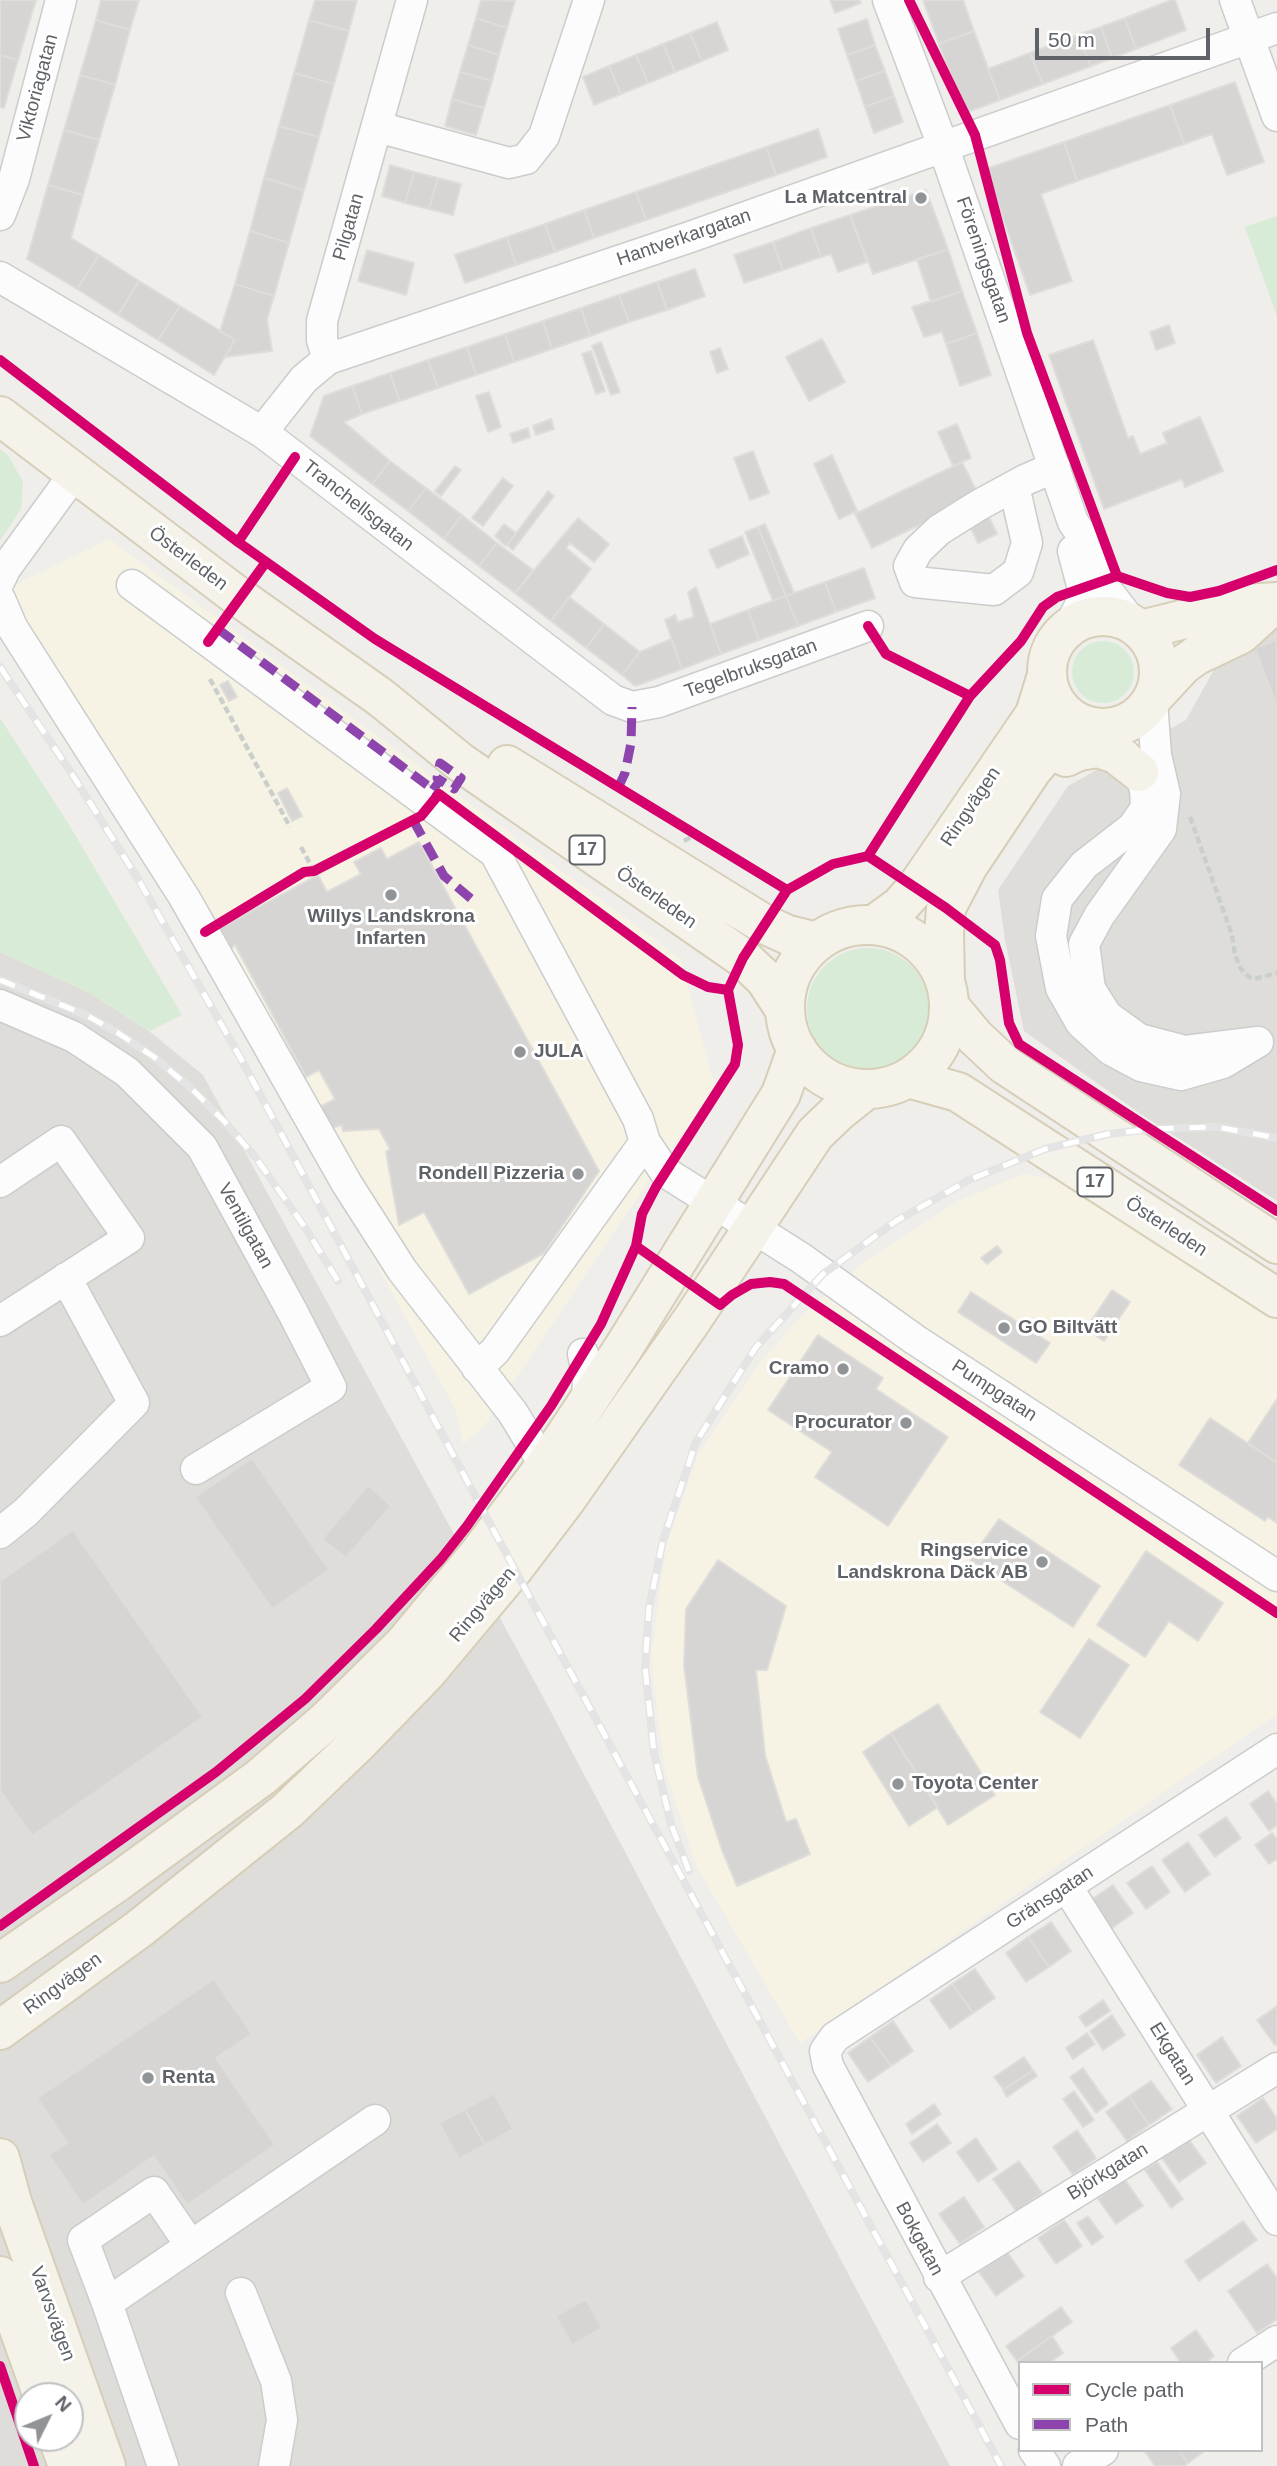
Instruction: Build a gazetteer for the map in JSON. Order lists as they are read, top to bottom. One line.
{"streets":{"main road":["Österleden","Ringvägen","17","Varvsvägen"],"street":["Viktoriagatan","Pilgatan","Hantverkargatan","Föreningsgatan","Tranchellsgatan","Tegelbruksgatan","Ventilgatan","Pumpgatan","Gränsgatan","Ekgatan","Björkgatan","Bokgatan"]},"crossings":[["Pilgatan","Hantverkargatan"],["Hantverkargatan","Föreningsgatan"],["Föreningsgatan","Ringvägen"],["Tranchellsgatan","Tegelbruksgatan"],["Österleden","Ringvägen"],["Österleden","17"],["Ringvägen","17"],["Ringvägen","Pumpgatan"],["Gränsgatan","Ekgatan"],["Gränsgatan","Bokgatan"],["Ekgatan","Björkgatan"],["Björkgatan","Bokgatan"]],"places":["La Matcentral","Willys Landskrona Infarten","JULA","Rondell Pizzeria","GO Biltvätt","Cramo","Procurator","Ringservice Landskrona Däck AB","Toyota Center","Renta"],"legend":["Cycle path","Path"],"scale_bar":"50 m","north":"top right"}
